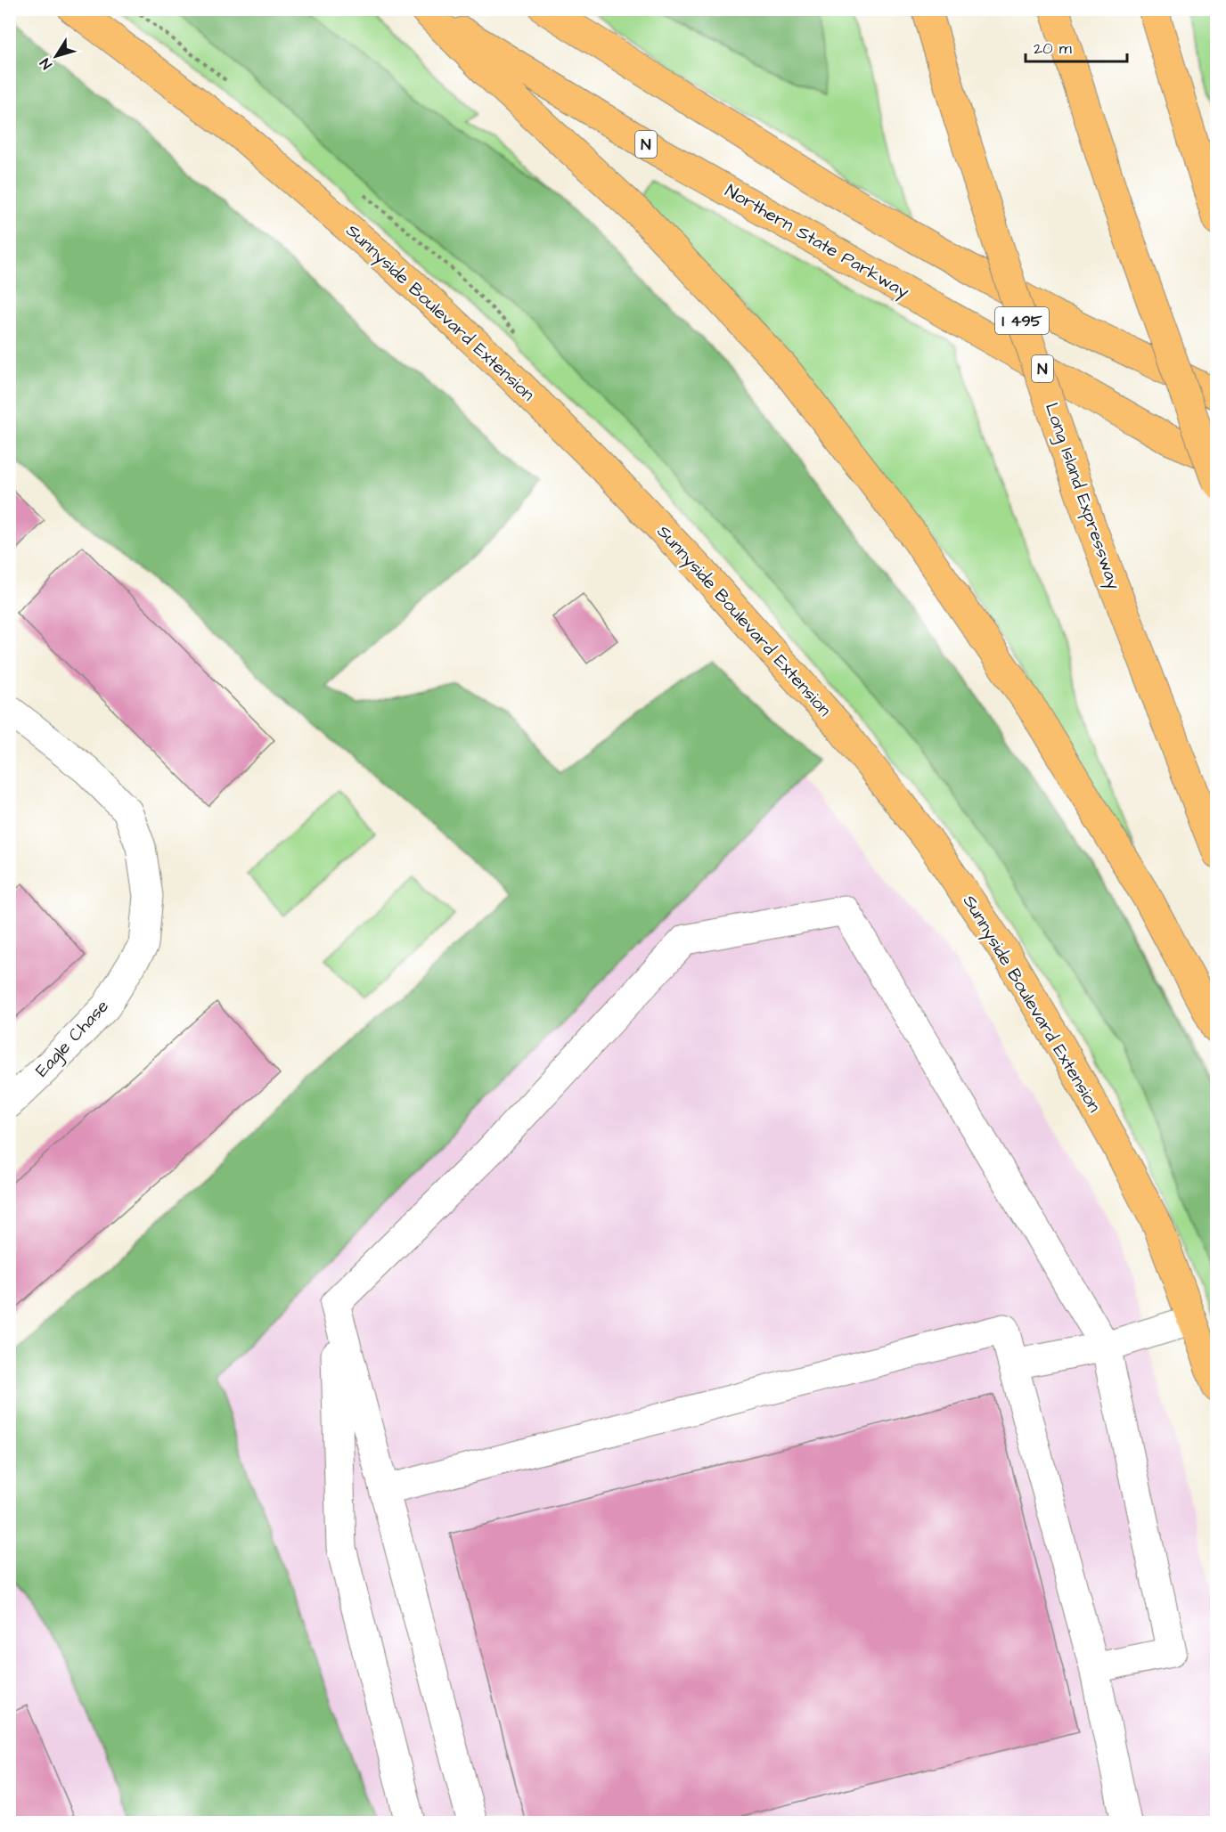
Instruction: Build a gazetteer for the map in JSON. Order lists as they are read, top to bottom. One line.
{"streets":{"main road":["N","Northern State Parkway","Sunnyside Boulevard Extension","I 495","Long Island Expressway"],"street":["Eagle Chase"]},"scale_bar":"20 m","north":"bottom left"}
